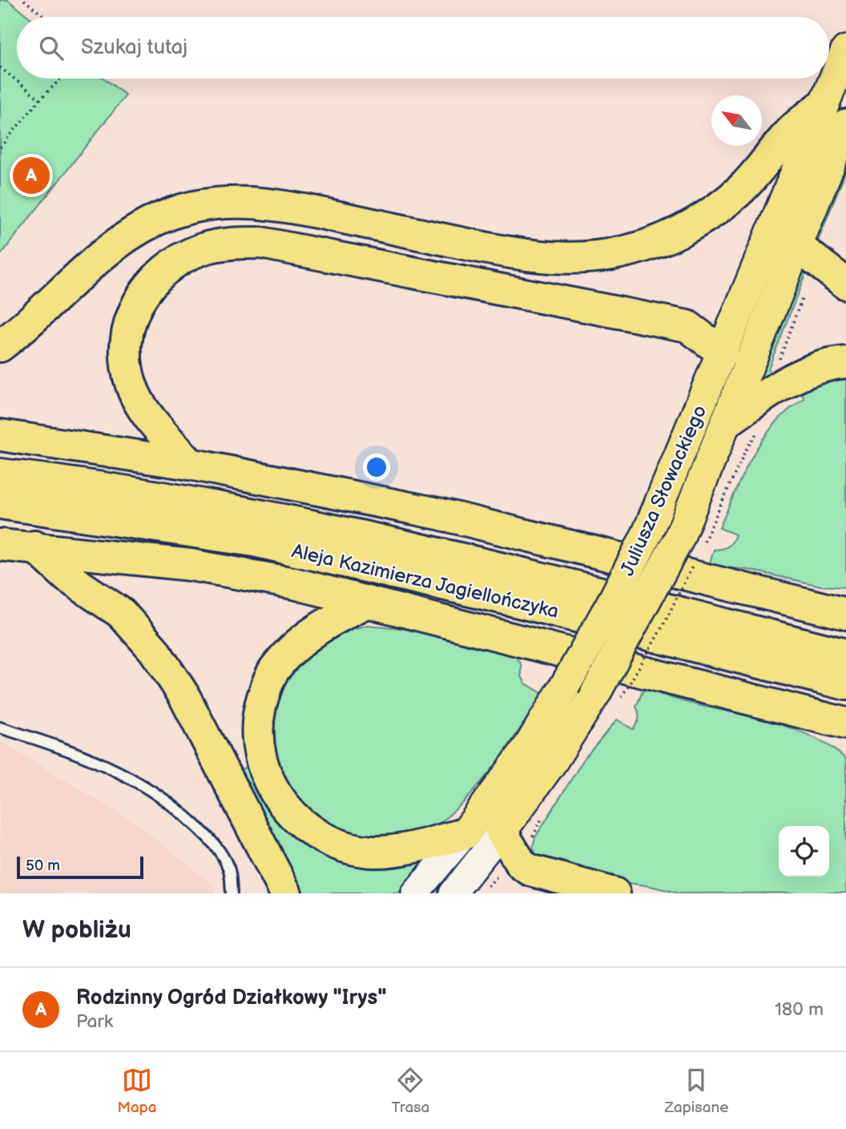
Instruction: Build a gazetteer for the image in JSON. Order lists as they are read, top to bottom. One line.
{"streets":{"highway":["Aleja Kazimierza Jagiellończyka"],"main road":["Juliusza Słowackiego"]},"scale_bar":"50 m","north":"top left","page":{"search":"Szukaj tutaj","pins":"A","scale":"50 m","heading":"W pobliżu","list":[{"mark":"A","name":"Rodzinny Ogród Działkowy \"Irys\"","note":"Park","value":"180 m"}],"nav":["Mapa","Trasa","Zapisane"]}}
